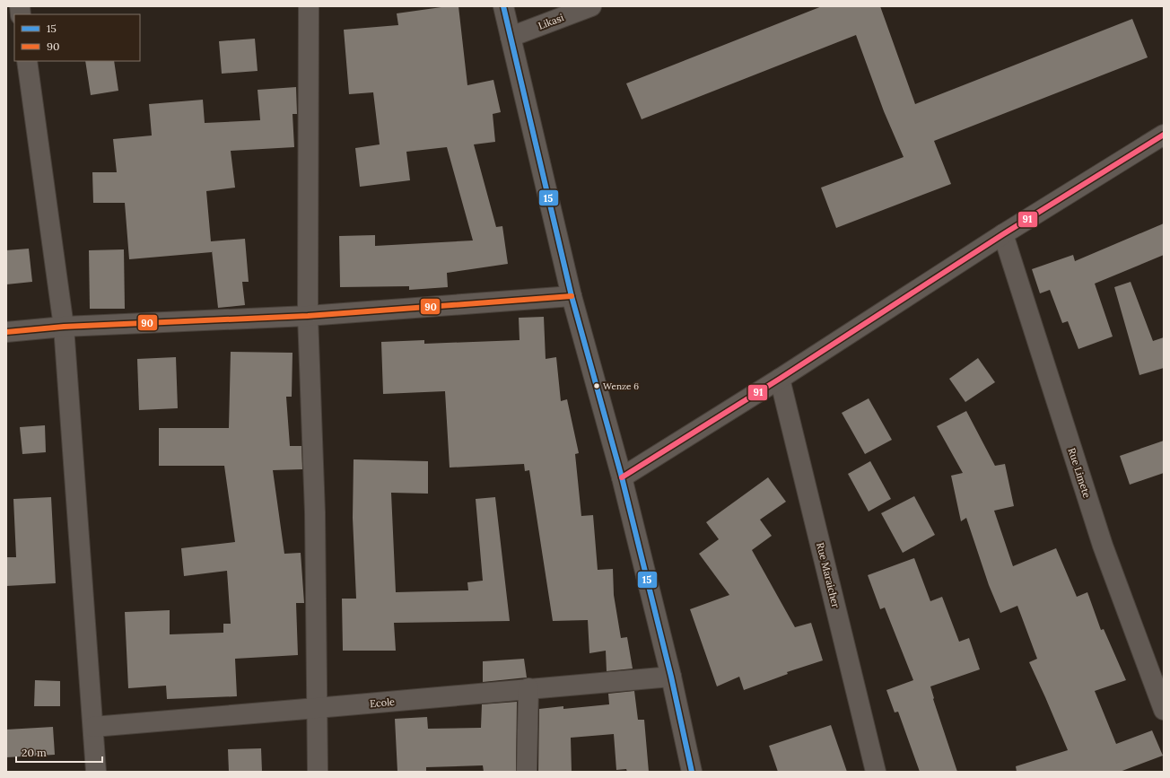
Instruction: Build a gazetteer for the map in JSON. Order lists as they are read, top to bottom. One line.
{"streets":{"street":["Likasi","Rue Limete","Rue Maraicher","Ecole"]},"places":["Wenze 6"],"lines":["transit line 15","transit line 91","transit line 90"],"legend":["15","90"],"scale_bar":"20 m"}
